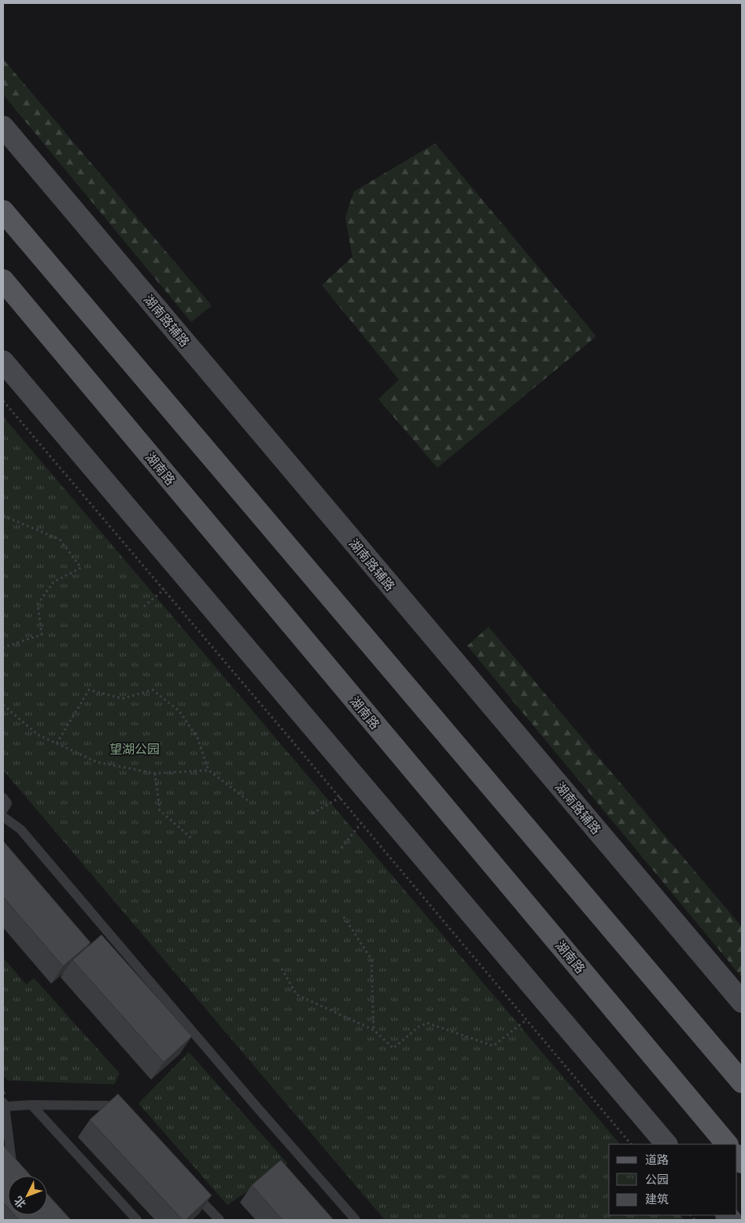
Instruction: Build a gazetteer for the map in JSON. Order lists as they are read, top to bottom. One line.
{"streets":{"main road":["湖南路"],"street":["湖南路辅路"]},"parks":["望湖公园"],"legend":["道路","公园","建筑"],"north":"bottom left"}
